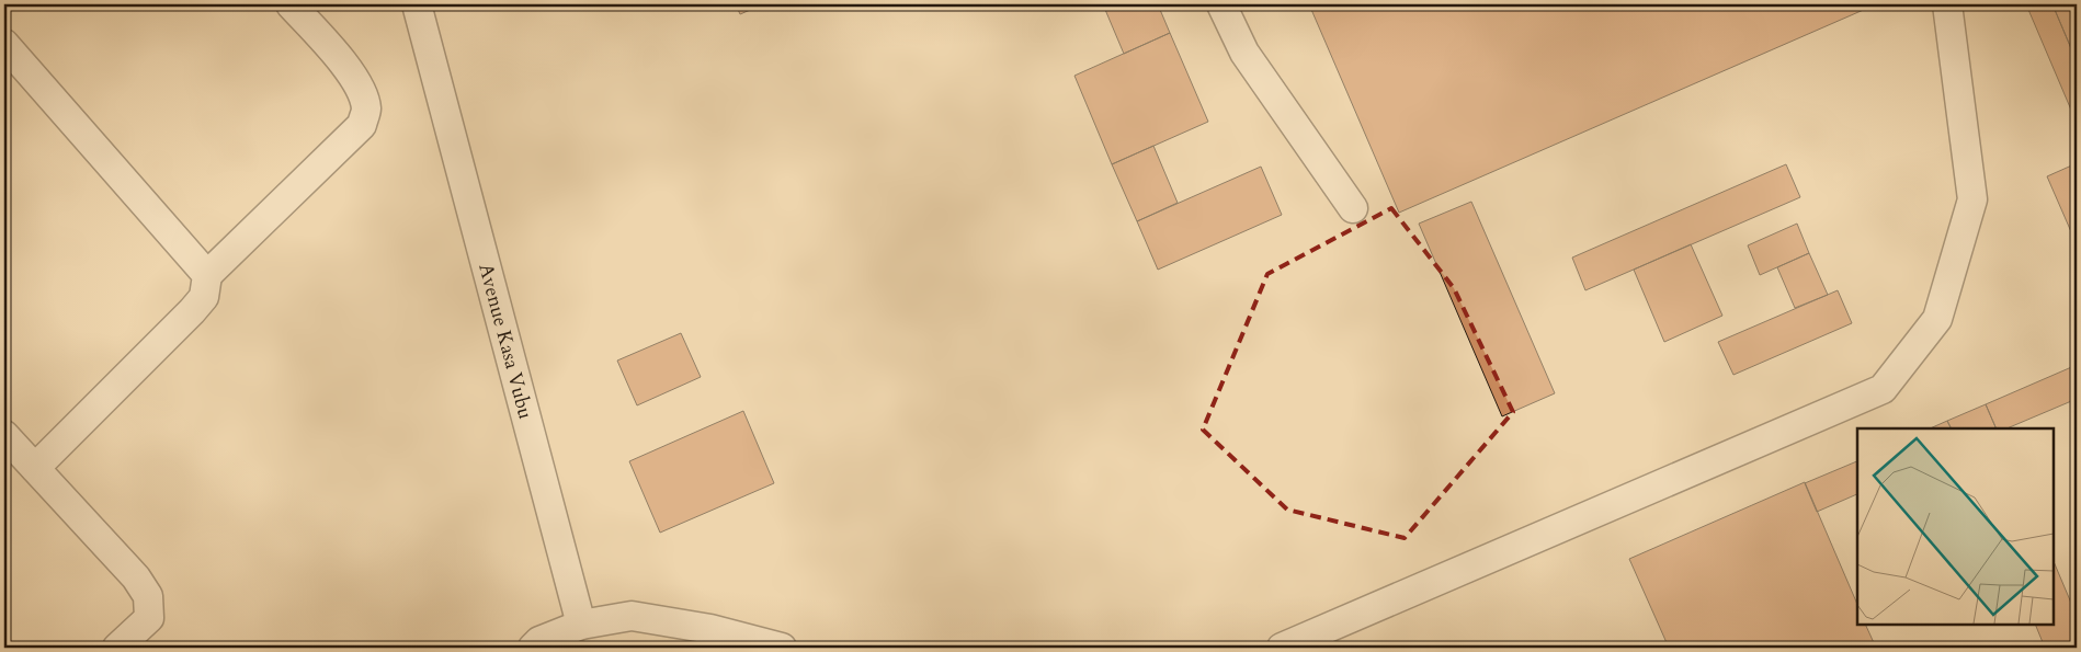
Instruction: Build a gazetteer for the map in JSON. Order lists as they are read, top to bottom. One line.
{"streets":{"street":["Avenue Kasa Vubu"]}}
